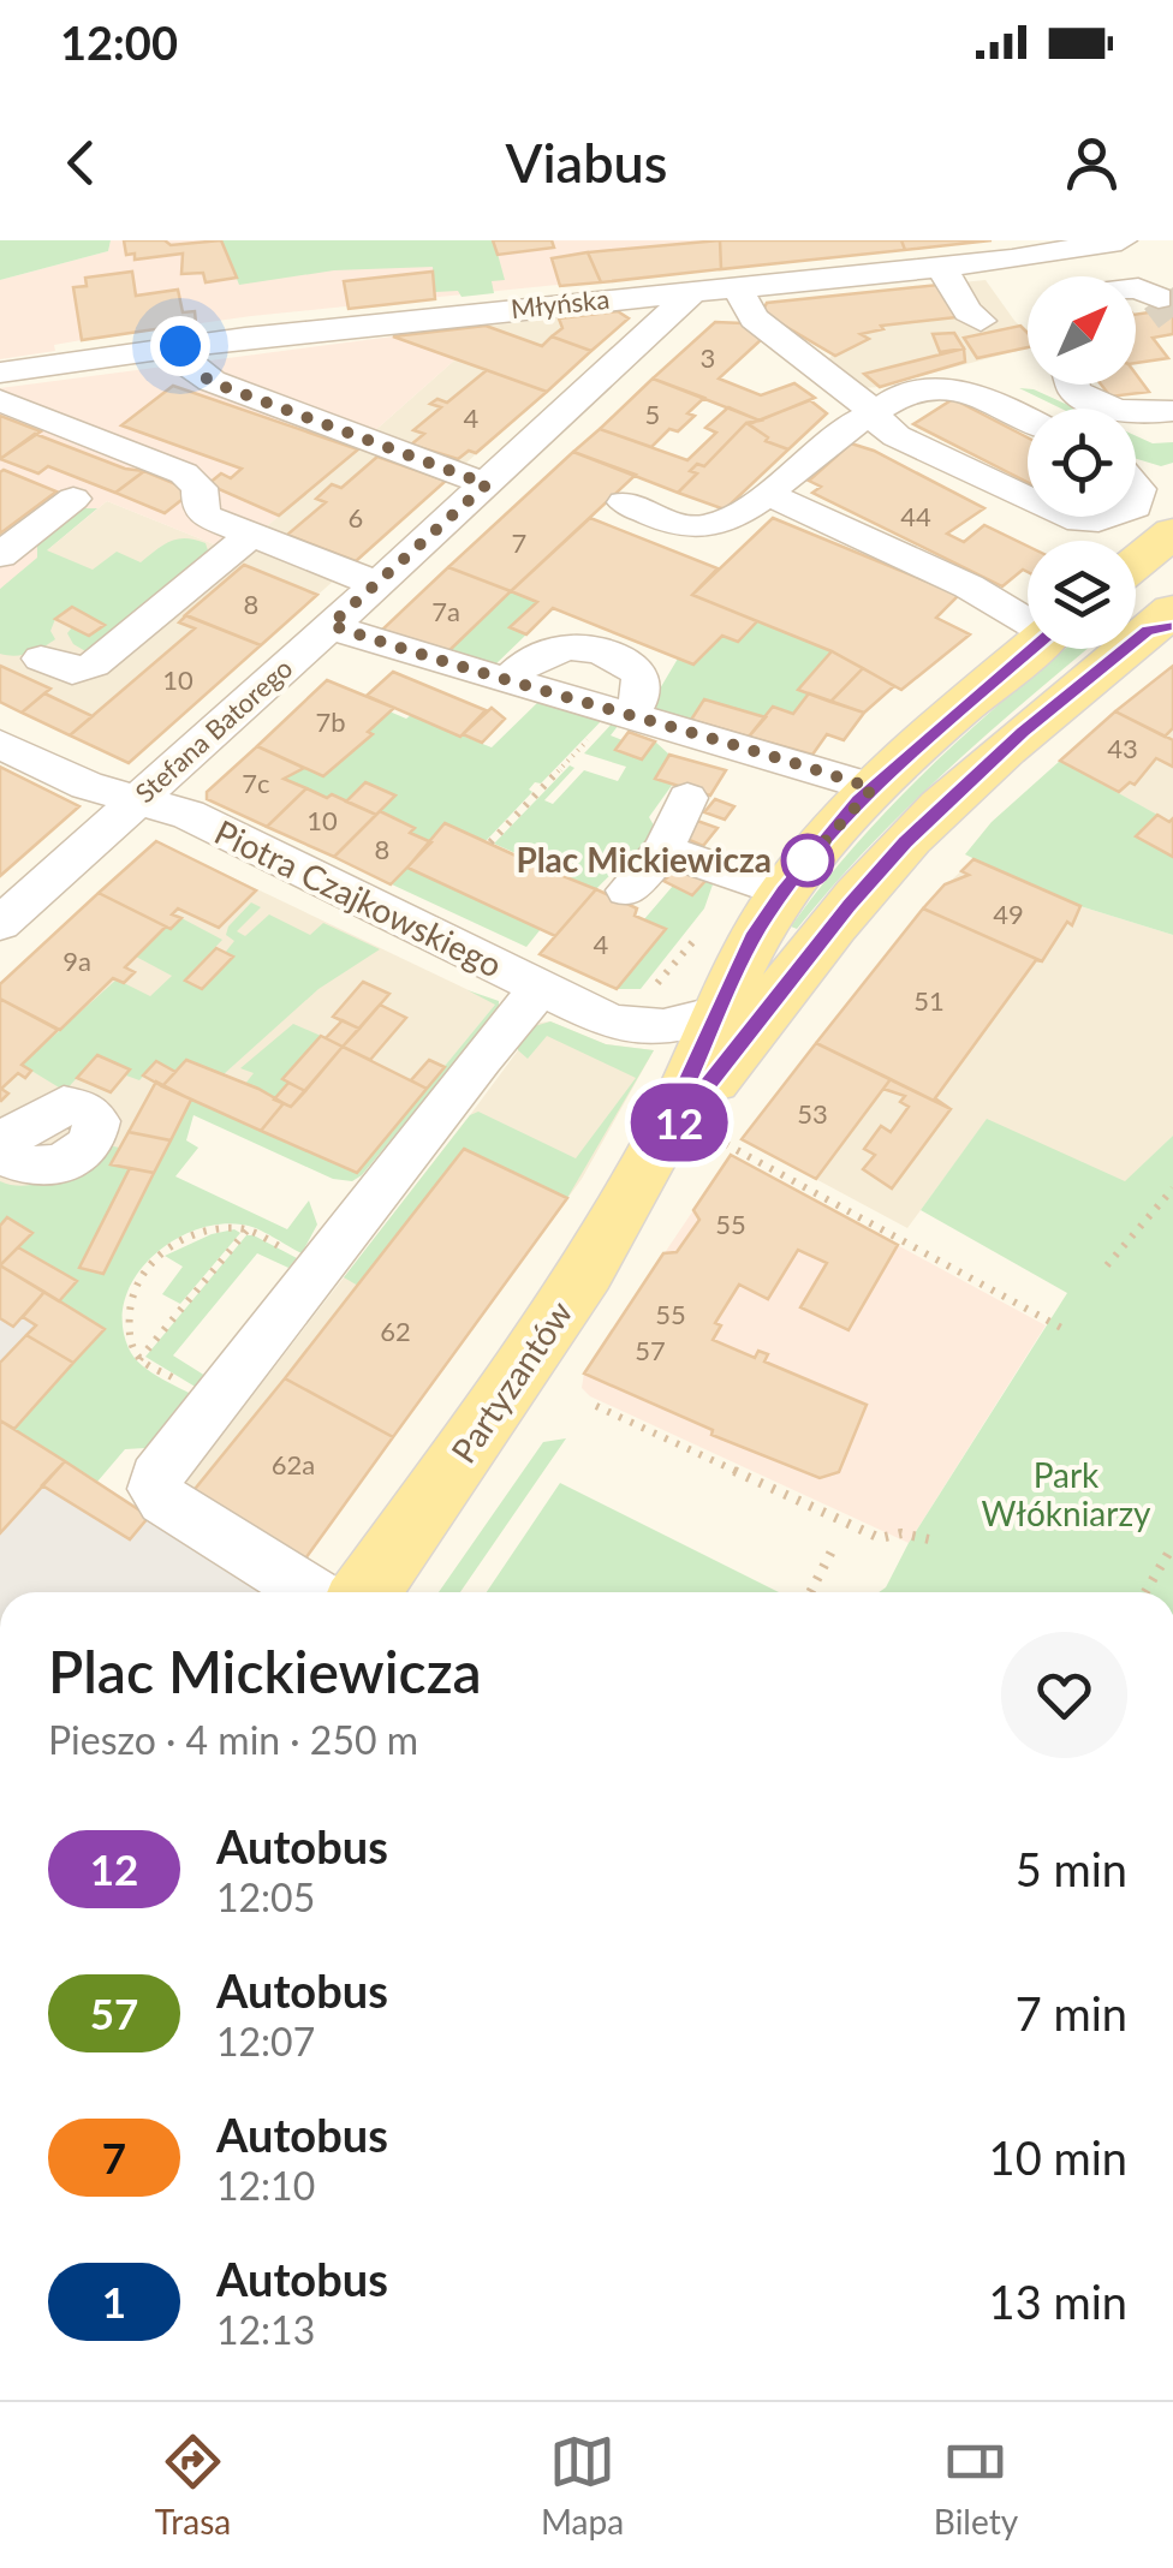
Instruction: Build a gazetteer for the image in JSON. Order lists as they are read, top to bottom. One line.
{"streets":{"main road":["Partyzantów"],"street":["Młyńska","Stefana Batorego","Piotra Czajkowskiego"]},"crossings":[["Młyńska","Stefana Batorego"],["Stefana Batorego","Piotra Czajkowskiego"],["Piotra Czajkowskiego","Partyzantów"]],"parks":["Park Włókniarzy"],"places":["Plac Mickiewicza"],"lines":["bus line 12"],"house_numbers":["3","5","4","44","6","7","8","7a","10","7b","43","7c","10","8","49","4","9a","51","53","55","55","62","57","62a"],"north":"top right","page":{"status":"12:00","header":"Viabus","on_map":"12","heading":["Plac Mickiewicza","Pieszo · 4 min · 250 m"],"list":[{"mark":"12","name":"Autobus","note":"12:05","value":"5 min"},{"mark":"57","name":"Autobus","note":"12:07","value":"7 min"},{"mark":"7","name":"Autobus","note":"12:10","value":"10 min"},{"mark":"1","name":"Autobus","note":"12:13","value":"13 min"}],"tabs":["Trasa","Mapa","Bilety"]}}
